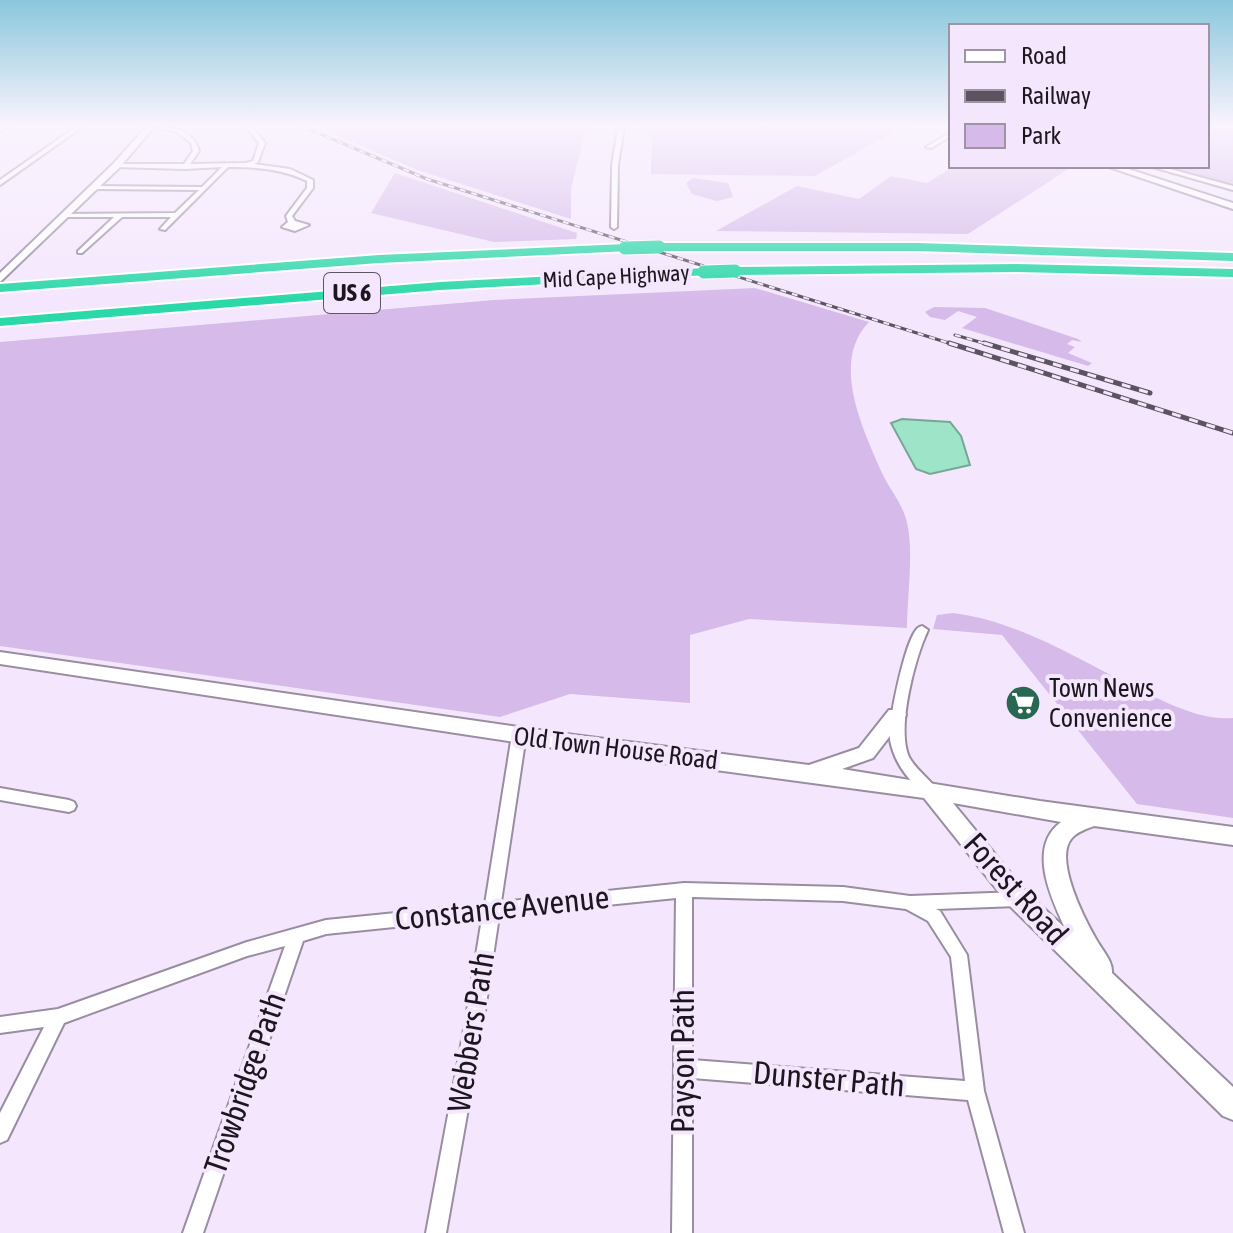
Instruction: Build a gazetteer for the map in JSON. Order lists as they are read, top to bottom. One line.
{"streets":{"highway":["Mid Cape Highway","US 6"],"main road":["Old Town House Road","Forest Road"],"street":["Constance Avenue","Webbers Path","Payson Path","Dunster Path","Trowbridge Path"]},"crossings":[["Old Town House Road","Forest Road"],["Old Town House Road","Webbers Path"],["Forest Road","Constance Avenue"],["Constance Avenue","Webbers Path"],["Constance Avenue","Payson Path"],["Constance Avenue","Trowbridge Path"],["Payson Path","Dunster Path"]],"places":{"supermarket":["Town News Convenience"]},"legend":["Road","Railway","Park"]}
